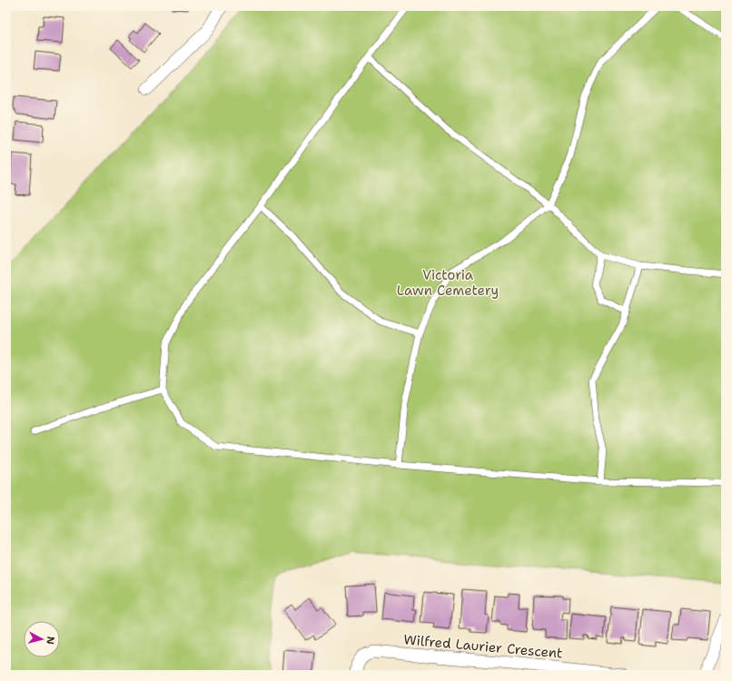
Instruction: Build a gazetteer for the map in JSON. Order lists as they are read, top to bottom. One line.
{"streets":{"street":["Wilfred Laurier Crescent"]},"parks":["Victoria Lawn Cemetery"],"north":"right"}
